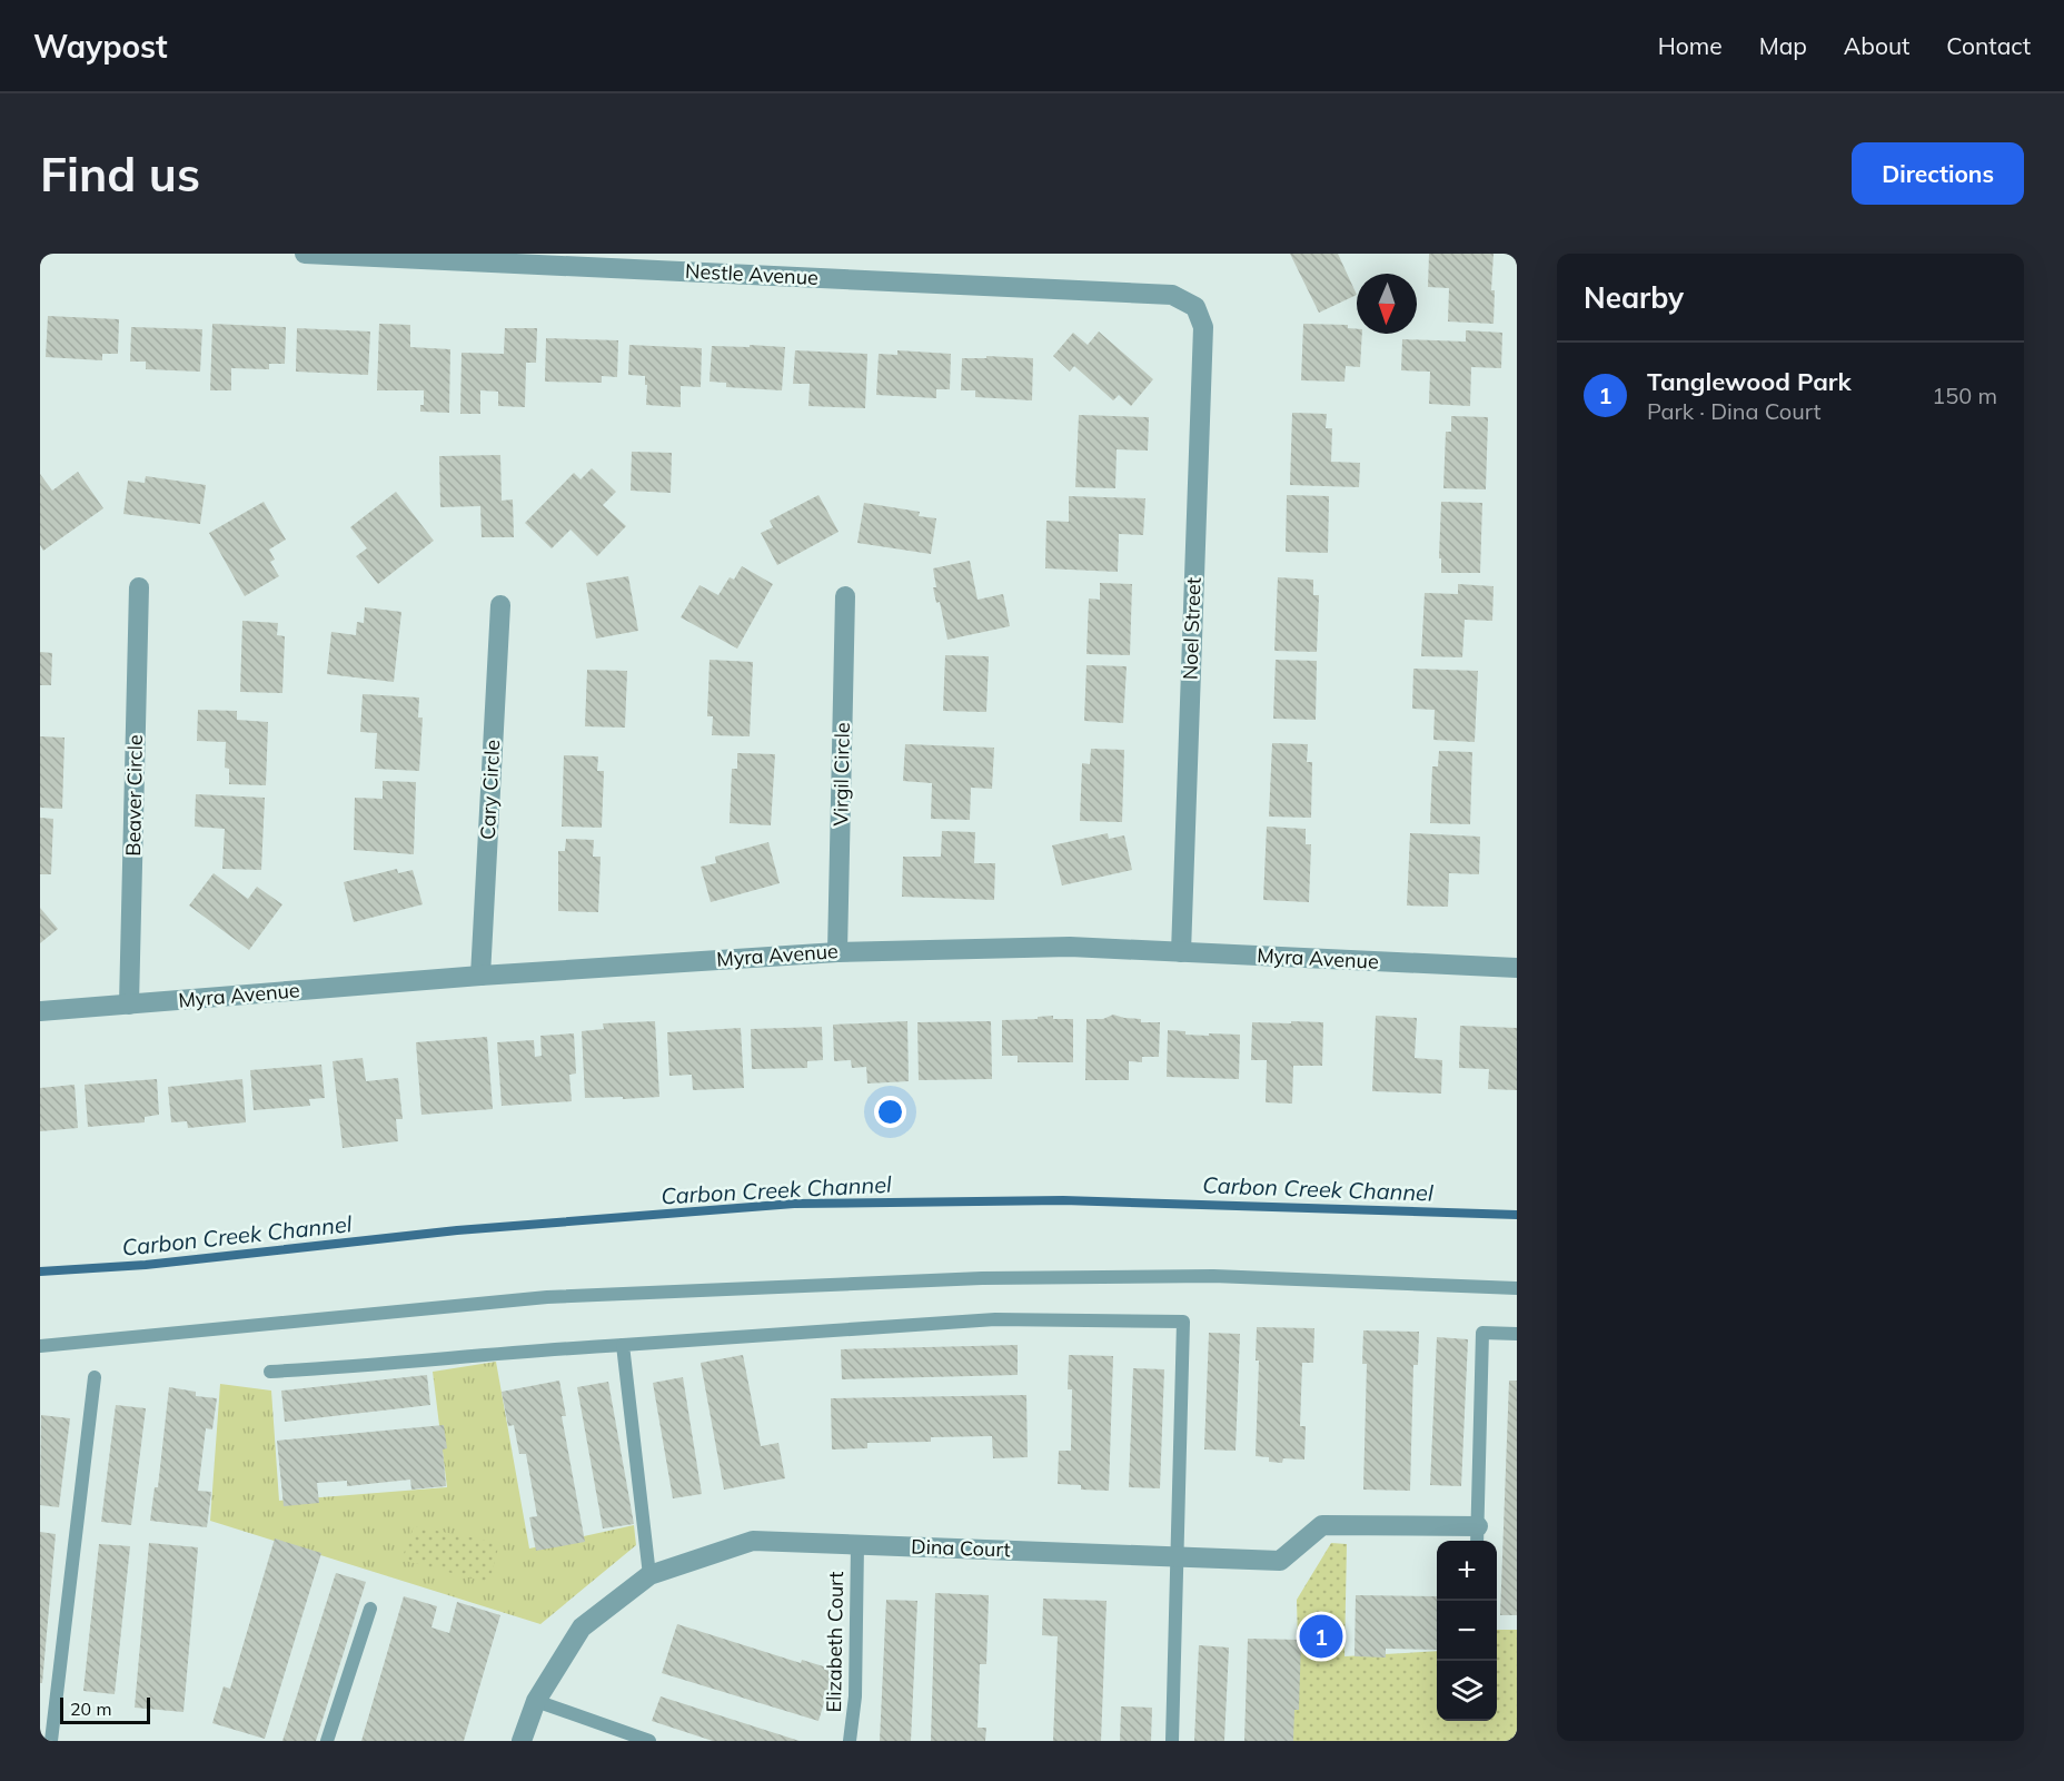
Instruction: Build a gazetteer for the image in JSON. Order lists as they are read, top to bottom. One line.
{"streets":{"street":["Nestle Avenue","Noel Street","Virgil Circle","Cary Circle","Beaver Circle","Myra Avenue","Dina Court"],"lane":["Elizabeth Court"]},"crossings":[["Nestle Avenue","Noel Street"],["Noel Street","Myra Avenue"],["Virgil Circle","Myra Avenue"],["Cary Circle","Myra Avenue"],["Beaver Circle","Myra Avenue"],["Dina Court","Elizabeth Court"]],"water":["Carbon Creek Channel"],"scale_bar":"20 m","north":"bottom","page":{"header":"Waypost","nav":["Home","Map","About","Contact"],"buttons":"Directions","title":"Find us","heading":"Nearby","list":[{"mark":"1","name":"Tanglewood Park","note":"Park · Dina Court","value":"150 m"}],"map_buttons":["+","−"],"pins":"1","scale":"20 m"}}
